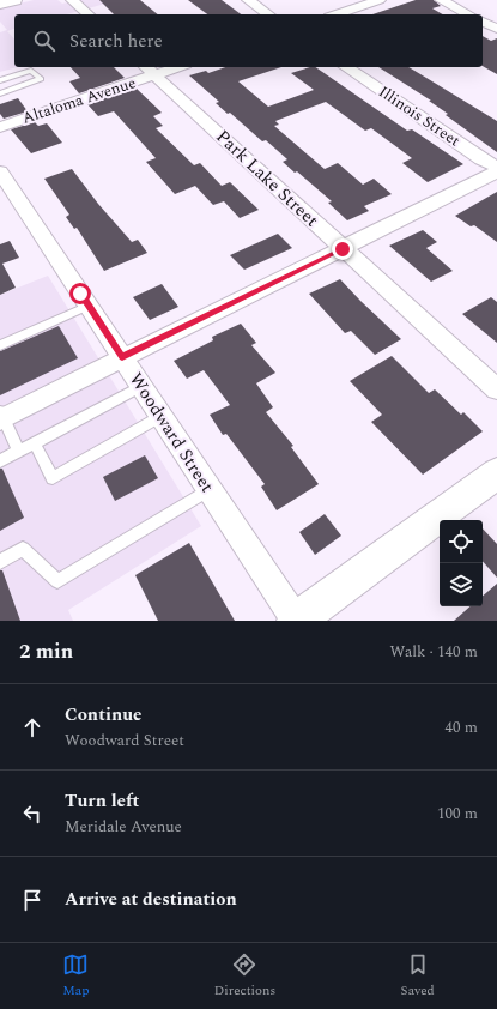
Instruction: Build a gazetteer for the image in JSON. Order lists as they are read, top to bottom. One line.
{"streets":{"street":["Altaloma Avenue","Illinois Street","Park Lake Street","Woodward Street"]},"crossings":[["Altaloma Avenue","Park Lake Street"]],"page":{"search":"Search here","heading":["2 min","Walk · 140 m"],"list":[["Continue","Woodward Street","40 m"],["Turn left","Meridale Avenue","100 m"],"Arrive at destination"],"nav":["Map","Directions","Saved"]}}
